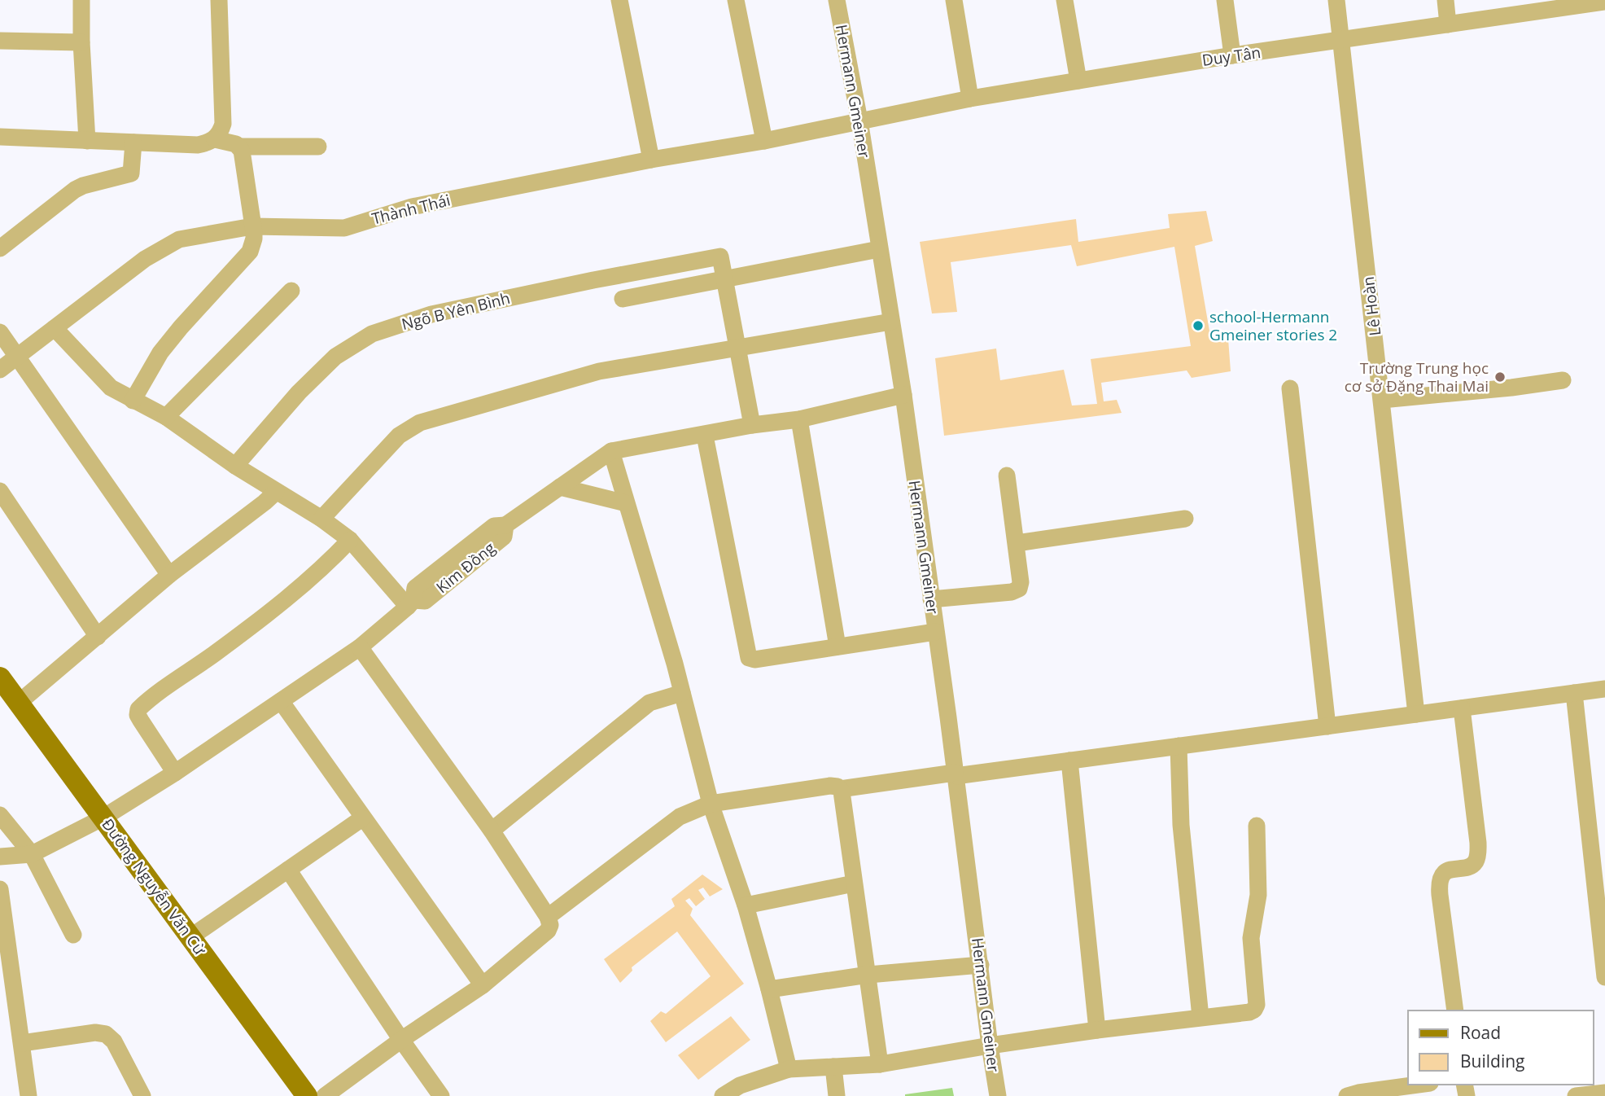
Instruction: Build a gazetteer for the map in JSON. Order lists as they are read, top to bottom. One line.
{"streets":{"main road":["Đường Nguyễn Văn Cừ"],"street":["Duy Tân","Hermann Gmeiner","Thành Thái","Lê Hoàn","Ngõ B Yên Bình","Kim Đồng"]},"crossings":[["Duy Tân","Hermann Gmeiner"],["Duy Tân","Thành Thái"],["Duy Tân","Lê Hoàn"],["Hermann Gmeiner","Thành Thái"],["Hermann Gmeiner","Kim Đồng"]],"places":["school-Hermann Gmeiner stories 2","Trường Trung học cơ sở Đặng Thai Mai"],"legend":["Road","Building"]}
